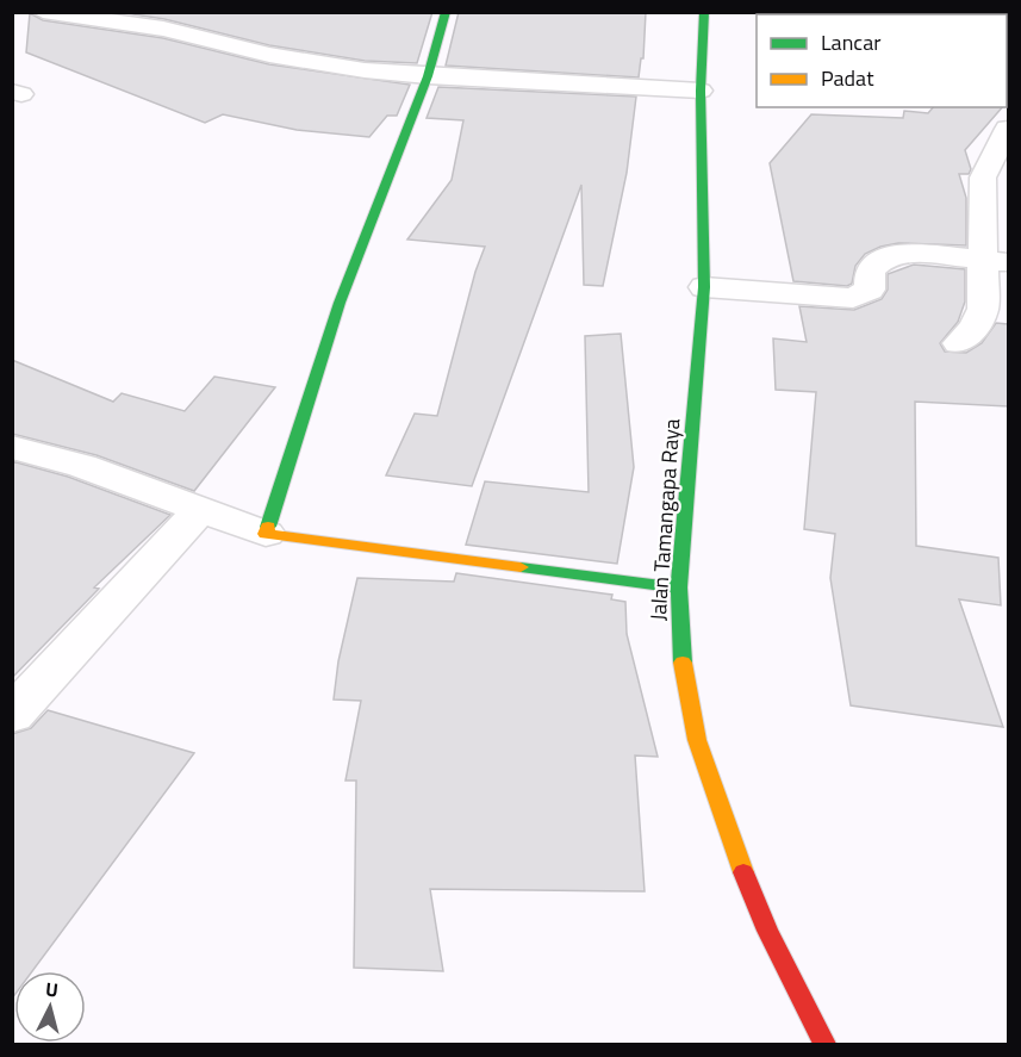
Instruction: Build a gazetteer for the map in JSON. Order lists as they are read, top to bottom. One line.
{"streets":{"main road":["Jalan Tamangapa Raya"]},"legend":["Lancar","Padat"],"north":"top"}
